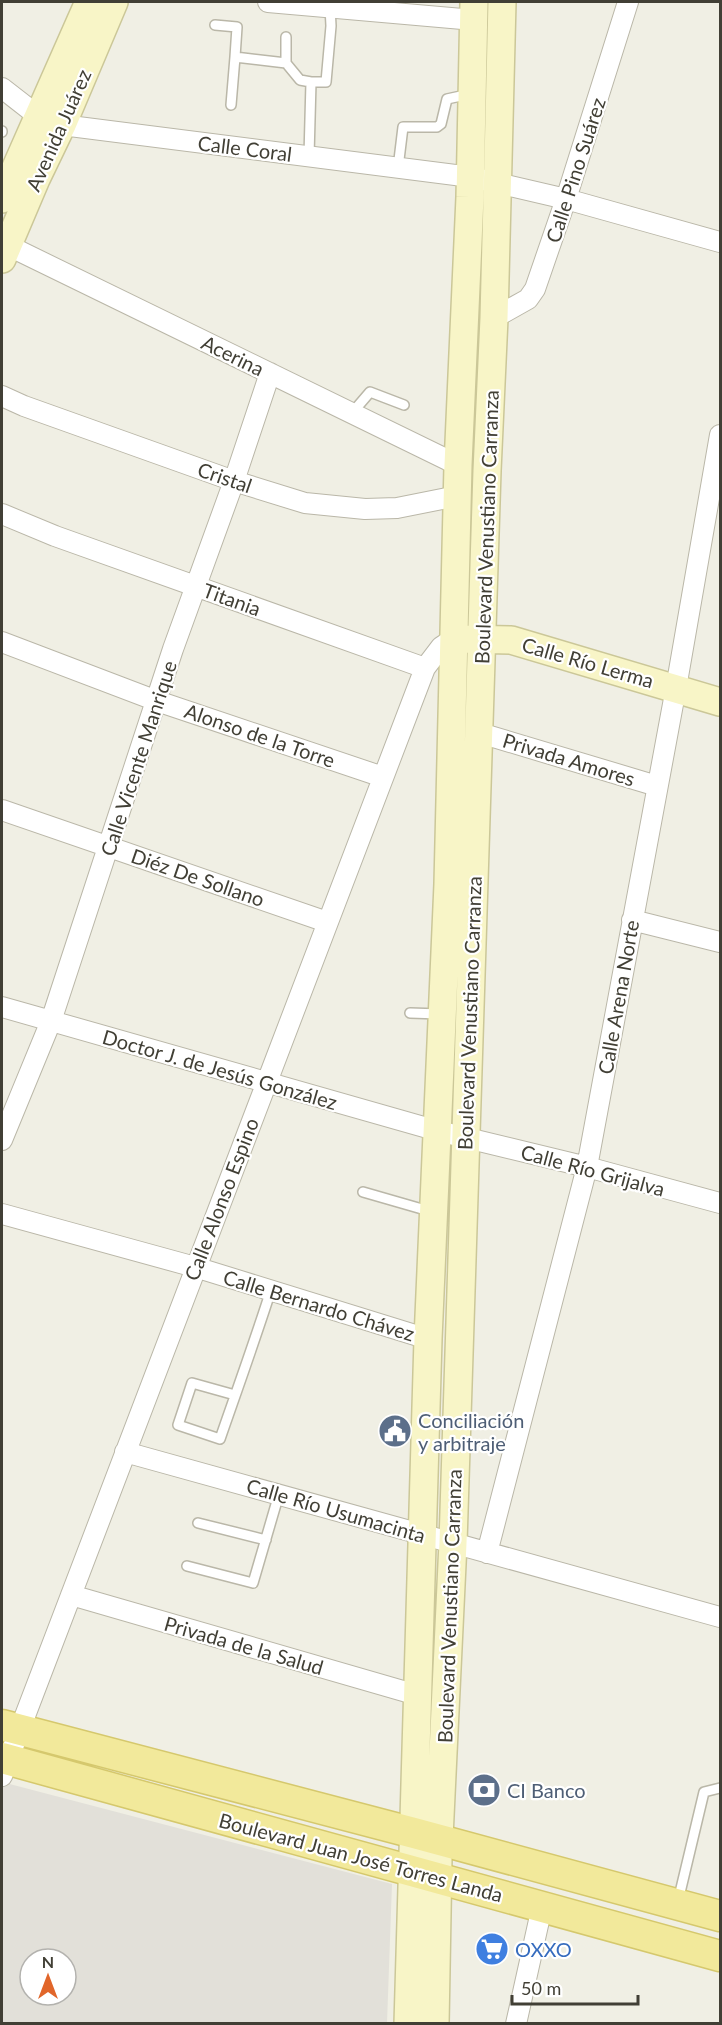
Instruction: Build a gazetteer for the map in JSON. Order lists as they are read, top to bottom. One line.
{"streets":{"main road":["Avenida Juárez","Boulevard Venustiano Carranza","Calle Río Lerma","Boulevard Juan José Torres Landa"],"street":["Calle Coral","Calle Pino Suárez","Acerina","Cristal","Titania","Alonso de la Torre","Calle Vicente Manrique","Privada Amores","Diéz De Sollano","Calle Arena Norte","Doctor J. de Jesús González","Calle Río Grijalva","Calle Alonso Espino","Calle Bernardo Chávez","Calle Río Usumacinta","Privada de la Salud"]},"crossings":[["Avenida Juárez","Calle Coral"],["Avenida Juárez","Acerina"],["Calle Coral","Calle Pino Suárez"],["Calle Coral","Boulevard Venustiano Carranza"],["Calle Pino Suárez","Boulevard Venustiano Carranza"],["Acerina","Boulevard Venustiano Carranza"],["Acerina","Calle Vicente Manrique"],["Cristal","Boulevard Venustiano Carranza"],["Cristal","Calle Vicente Manrique"],["Boulevard Venustiano Carranza","Calle Río Lerma"],["Boulevard Venustiano Carranza","Privada Amores"],["Boulevard Venustiano Carranza","Doctor J. de Jesús González"],["Boulevard Venustiano Carranza","Calle Río Grijalva"],["Boulevard Venustiano Carranza","Calle Bernardo Chávez"],["Boulevard Venustiano Carranza","Calle Río Usumacinta"],["Boulevard Venustiano Carranza","Privada de la Salud"],["Boulevard Venustiano Carranza","Boulevard Juan José Torres Landa"],["Titania","Calle Vicente Manrique"],["Titania","Calle Alonso Espino"],["Calle Río Lerma","Calle Arena Norte"],["Alonso de la Torre","Calle Vicente Manrique"],["Alonso de la Torre","Calle Alonso Espino"],["Calle Vicente Manrique","Diéz De Sollano"],["Calle Vicente Manrique","Doctor J. de Jesús González"],["Privada Amores","Calle Arena Norte"],["Diéz De Sollano","Calle Alonso Espino"],["Calle Arena Norte","Calle Río Grijalva"],["Calle Arena Norte","Calle Río Usumacinta"],["Doctor J. de Jesús González","Calle Río Grijalva"],["Doctor J. de Jesús González","Calle Alonso Espino"],["Calle Alonso Espino","Calle Bernardo Chávez"],["Calle Alonso Espino","Calle Río Usumacinta"],["Calle Alonso Espino","Privada de la Salud"],["Calle Alonso Espino","Boulevard Juan José Torres Landa"]],"places":{"public building":["Conciliación y arbitraje"],"bank":["CI Banco"],"supermarket":["OXXO"]},"scale_bar":"50 m","north":"top"}
